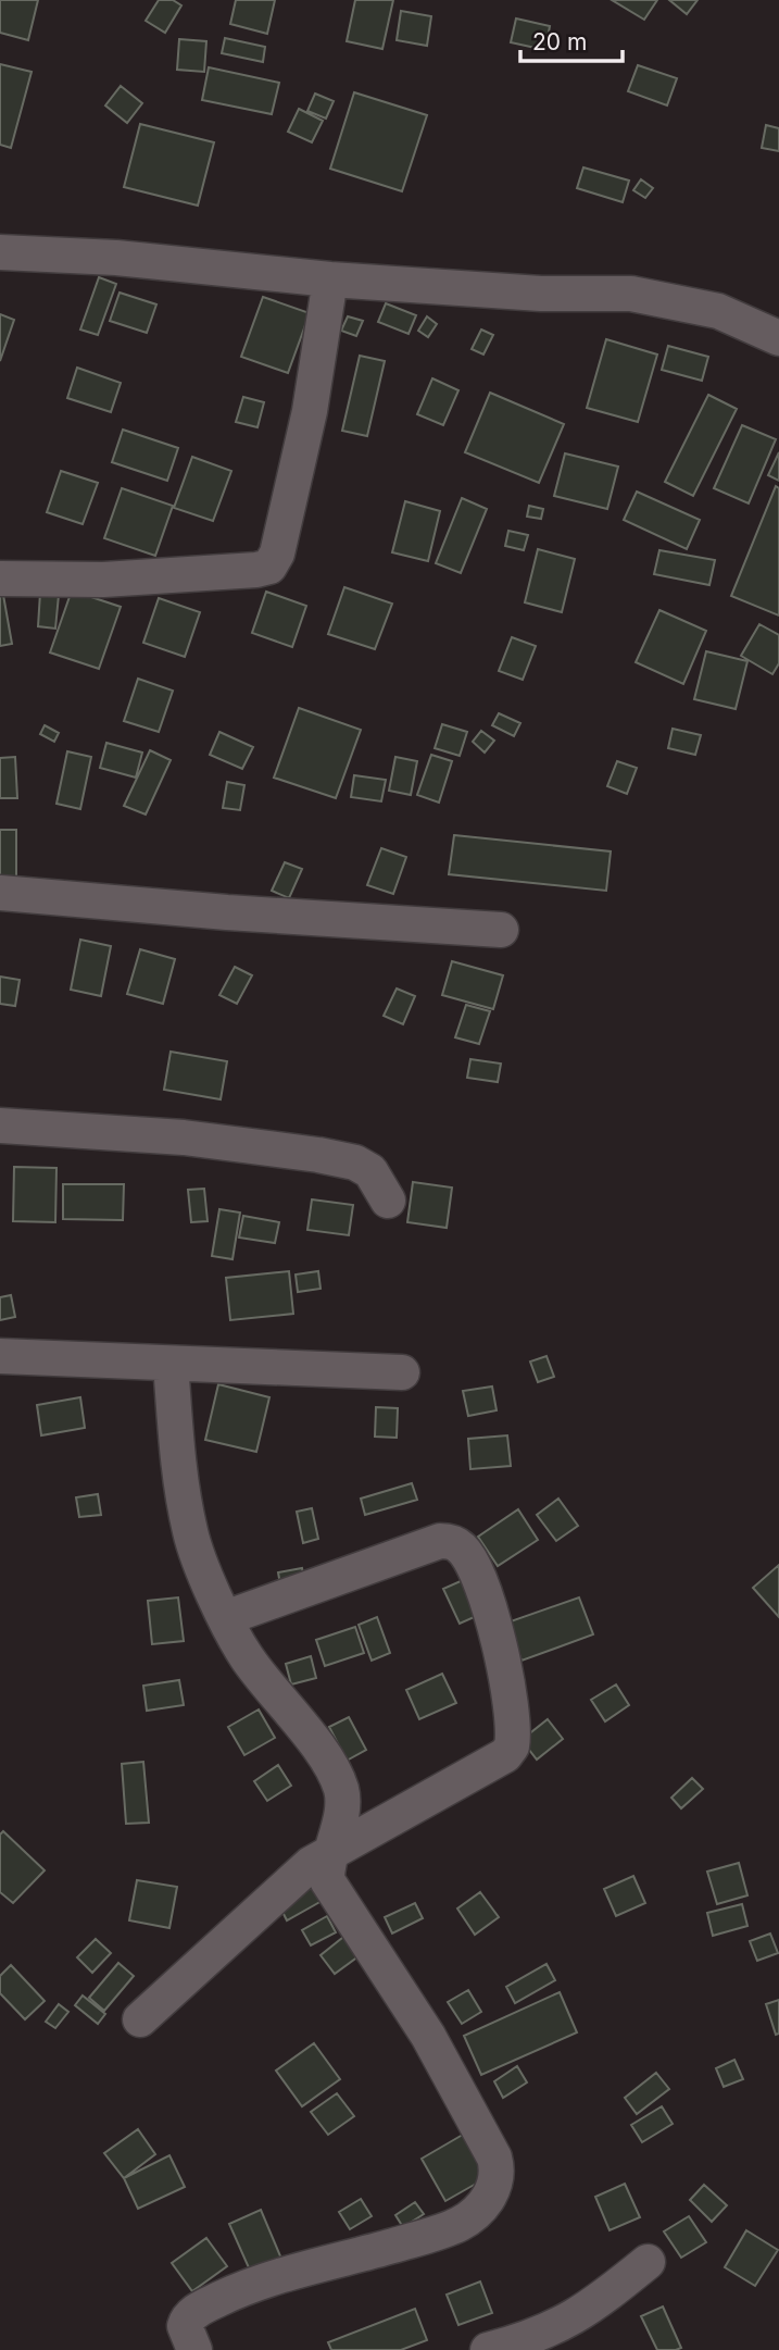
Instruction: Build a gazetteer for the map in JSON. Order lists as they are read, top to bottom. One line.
{"scale_bar":"20 m"}
